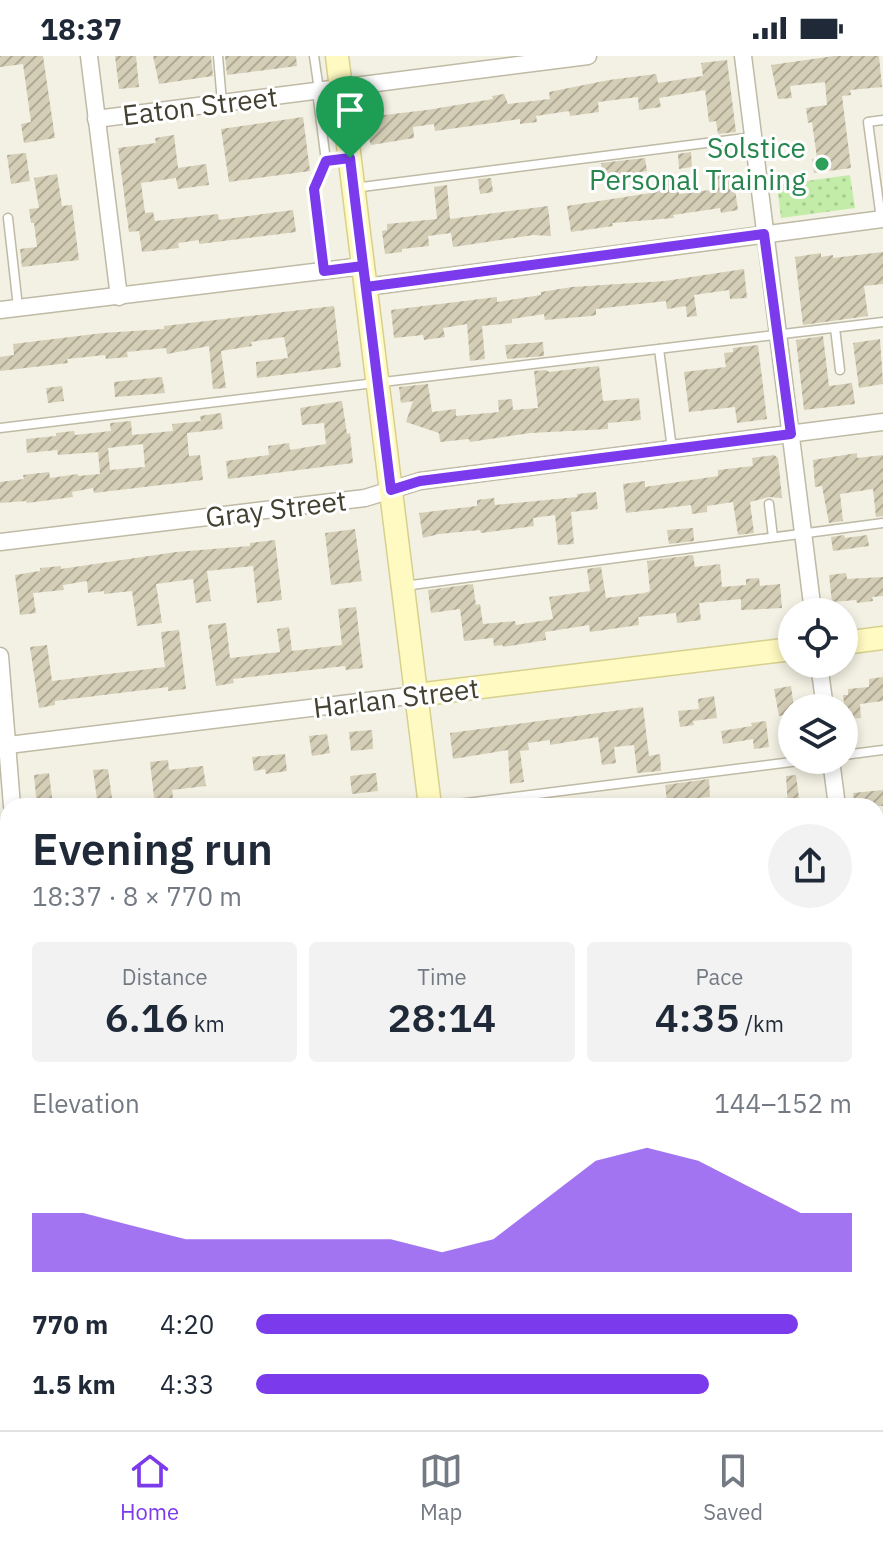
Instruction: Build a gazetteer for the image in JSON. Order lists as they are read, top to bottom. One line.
{"streets":{"street":["Eaton Street","Gray Street","Harlan Street"]},"places":["Solstice Personal Training"],"page":{"status":"18:37","heading":["Evening run","18:37 · 8 × 770 m"],"stats":[["Distance","6.16 km"],["Time","28:14"],["Pace","4:35 /km"]],"chart":["Elevation","144–152 m"],"list":[{"name":"770 m","note":"4:20"},{"name":"1.5 km","note":"4:33"}],"tabs":["Home","Map","Saved"]}}
